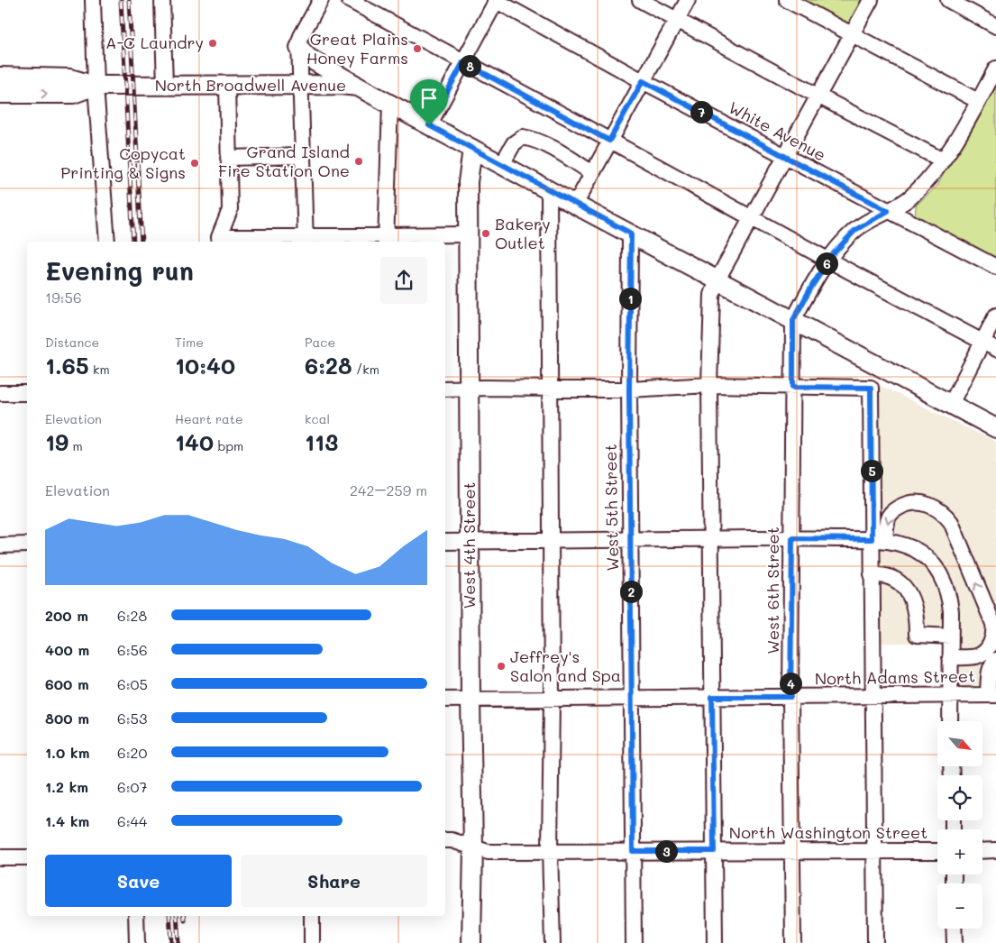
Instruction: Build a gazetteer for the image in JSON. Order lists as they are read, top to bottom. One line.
{"streets":{"main road":["North Broadwell Avenue","West 4th Street"],"street":["White Avenue","West 5th Street","West 6th Street","North Adams Street","North Washington Street"]},"crossings":[["North Broadwell Avenue","West 5th Street"],["North Broadwell Avenue","West 4th Street"],["North Broadwell Avenue","West 6th Street"],["West 5th Street","North Adams Street"],["West 5th Street","North Washington Street"],["West 4th Street","North Adams Street"],["West 4th Street","North Washington Street"],["West 6th Street","North Adams Street"],["West 6th Street","North Washington Street"]],"places":["A-C Laundry","Great Plains Honey Farms","Grand Island Fire Station One","Copycat Printing & Signs","Bakery Outlet","Jeffrey's Salon and Spa"],"north":"bottom right","page":{"pins":["8","7","6","1","5","2","4","3"],"heading":["Evening run","19:56"],"stats":[["Distance","1.65 km"],["Time","10:40"],["Pace","6:28 /km"],["Elevation","19 m"],["Heart rate","140 bpm"],["kcal","113"]],"chart":["Elevation","242–259 m"],"list":[{"name":"200 m","note":"6:28"},{"name":"400 m","note":"6:56"},{"name":"600 m","note":"6:05"},{"name":"800 m","note":"6:53"},{"name":"1.0 km","note":"6:20"},{"name":"1.2 km","note":"6:07"},{"name":"1.4 km","note":"6:44"}],"map_buttons":["+","−"],"buttons":["Save","Share"]}}
